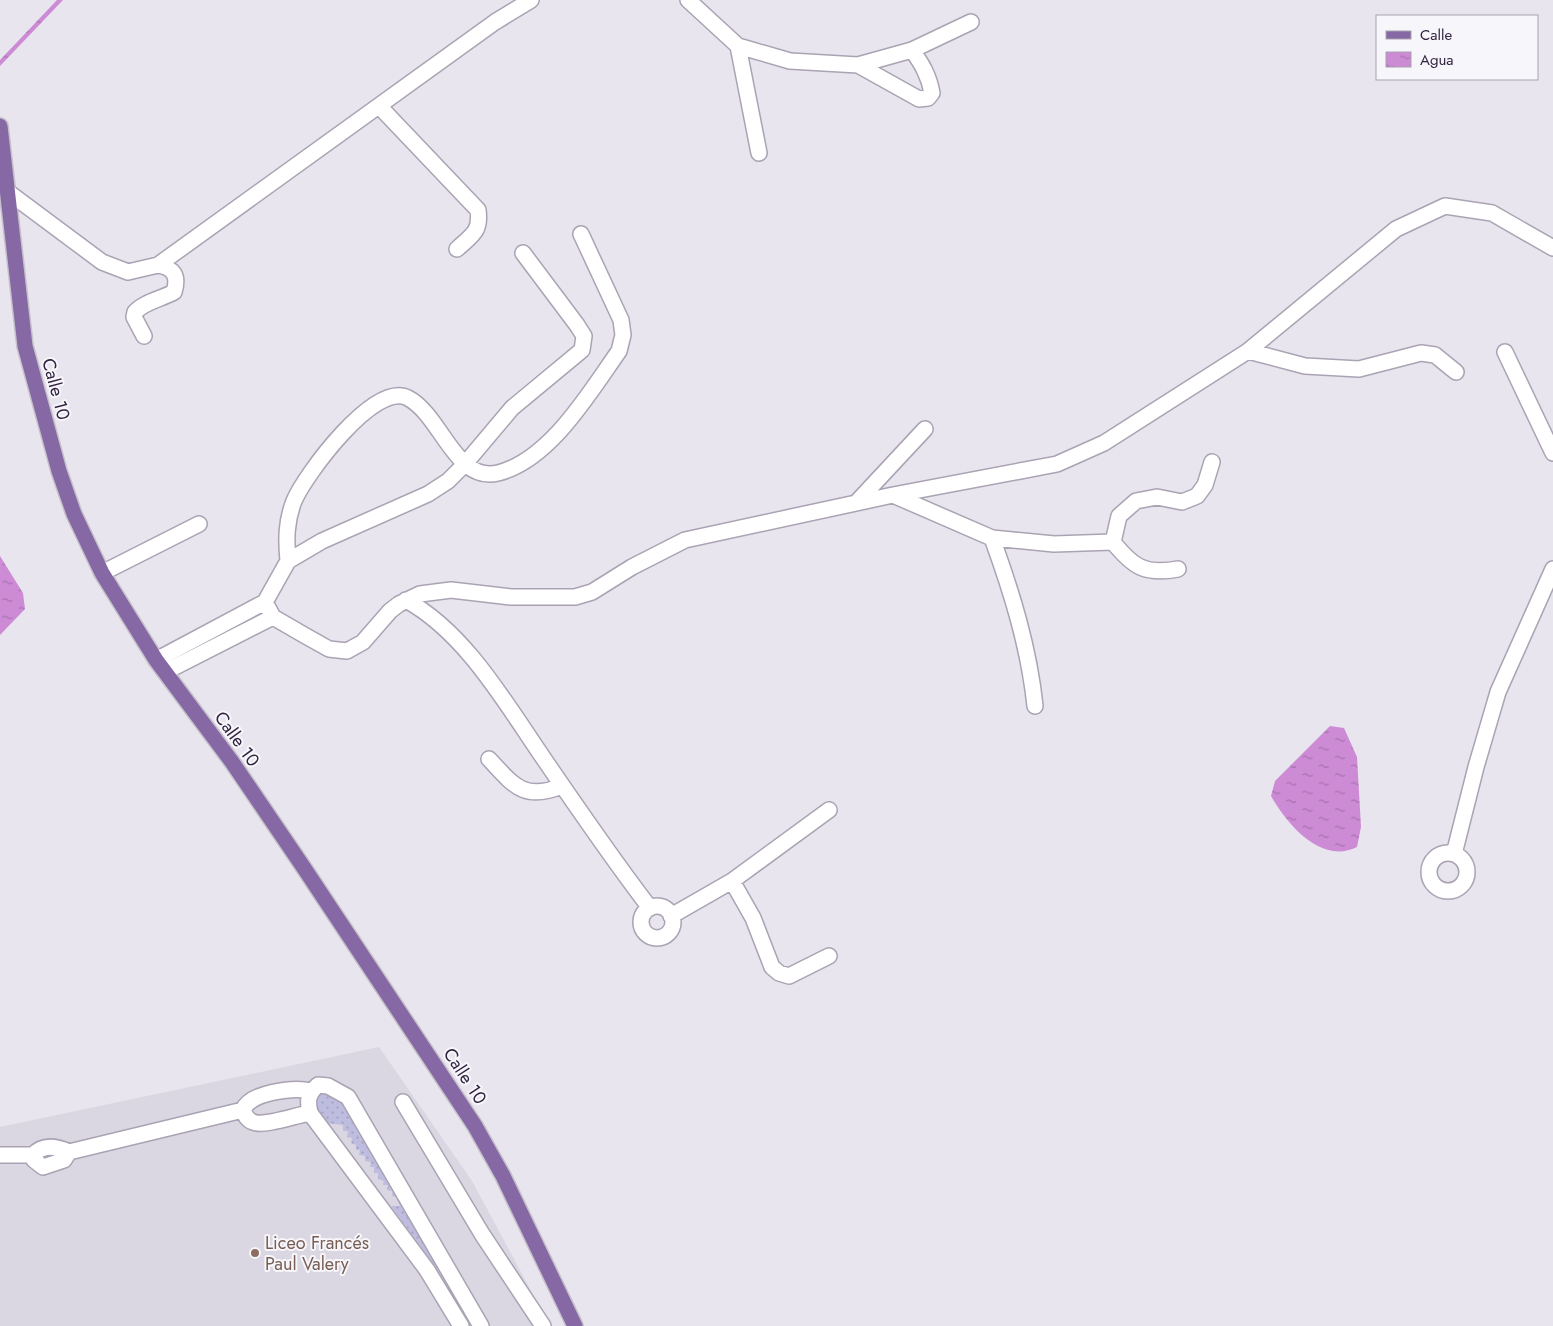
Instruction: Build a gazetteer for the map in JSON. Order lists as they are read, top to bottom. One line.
{"streets":{"main road":["Calle 10"]},"places":["Liceo Francés Paul Valery"],"legend":["Calle","Agua"]}
